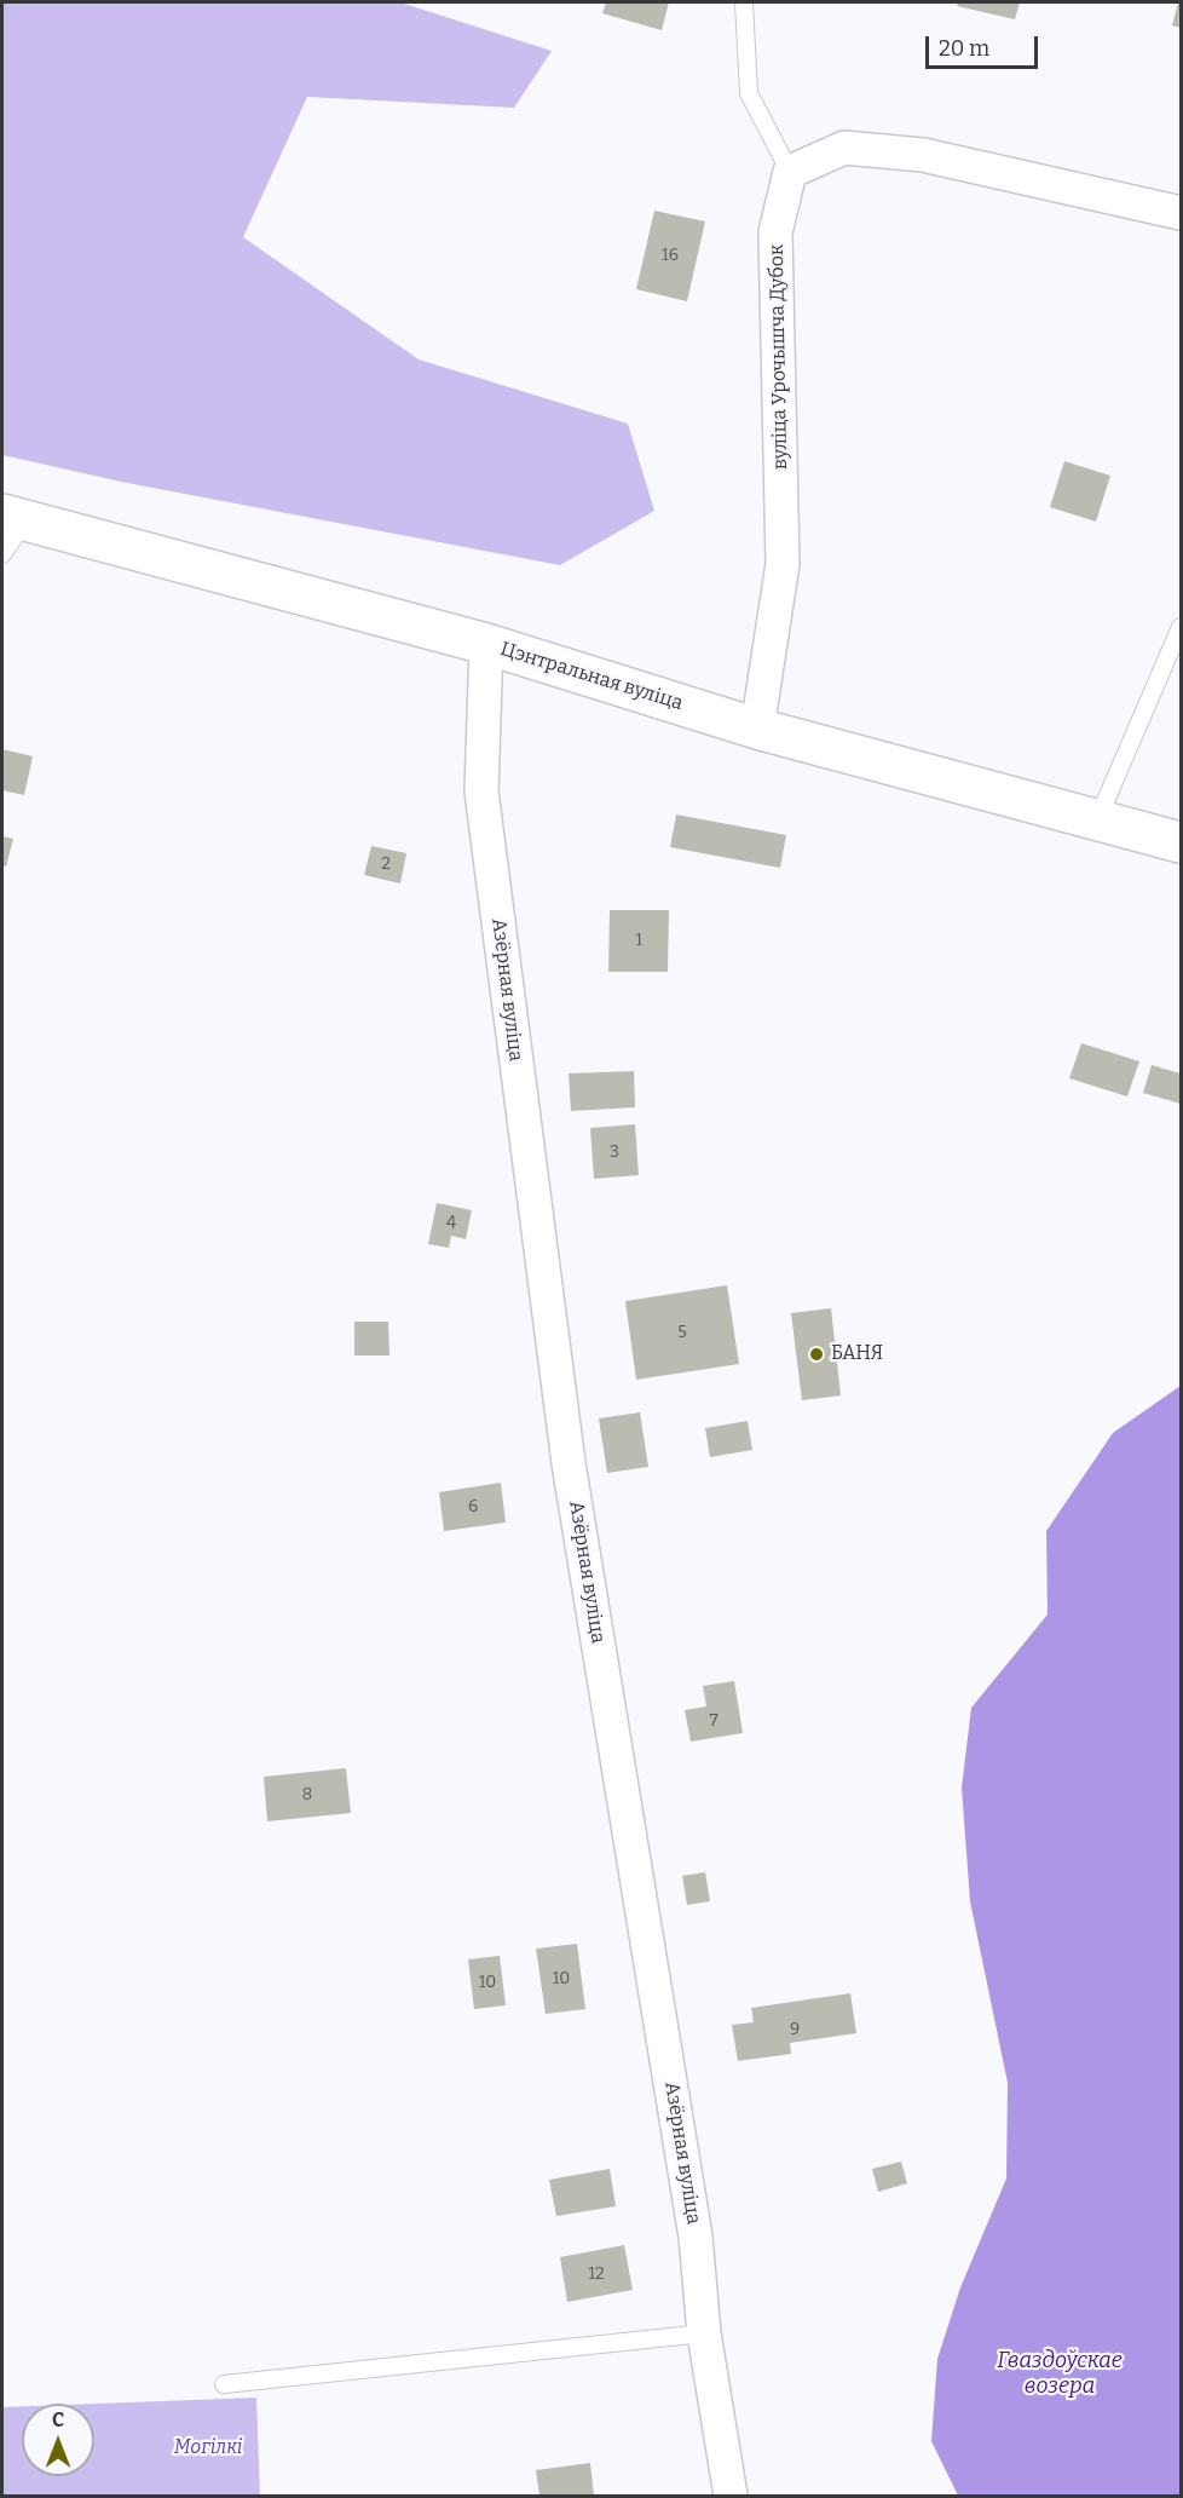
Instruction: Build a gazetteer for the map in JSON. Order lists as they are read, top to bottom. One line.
{"streets":{"street":["вуліца Урочышча Дубок","Цэнтральная вуліца","Азёрная вуліца"]},"crossings":[["вуліца Урочышча Дубок","Цэнтральная вуліца"],["Цэнтральная вуліца","Азёрная вуліца"]],"water":["Гваздоўскае возера"],"parks":["Могілкі"],"places":["БАНЯ"],"house_numbers":["16","2","1","3","4","5","6","7","8","10","10","9","12"],"scale_bar":"20 m","north":"top"}
